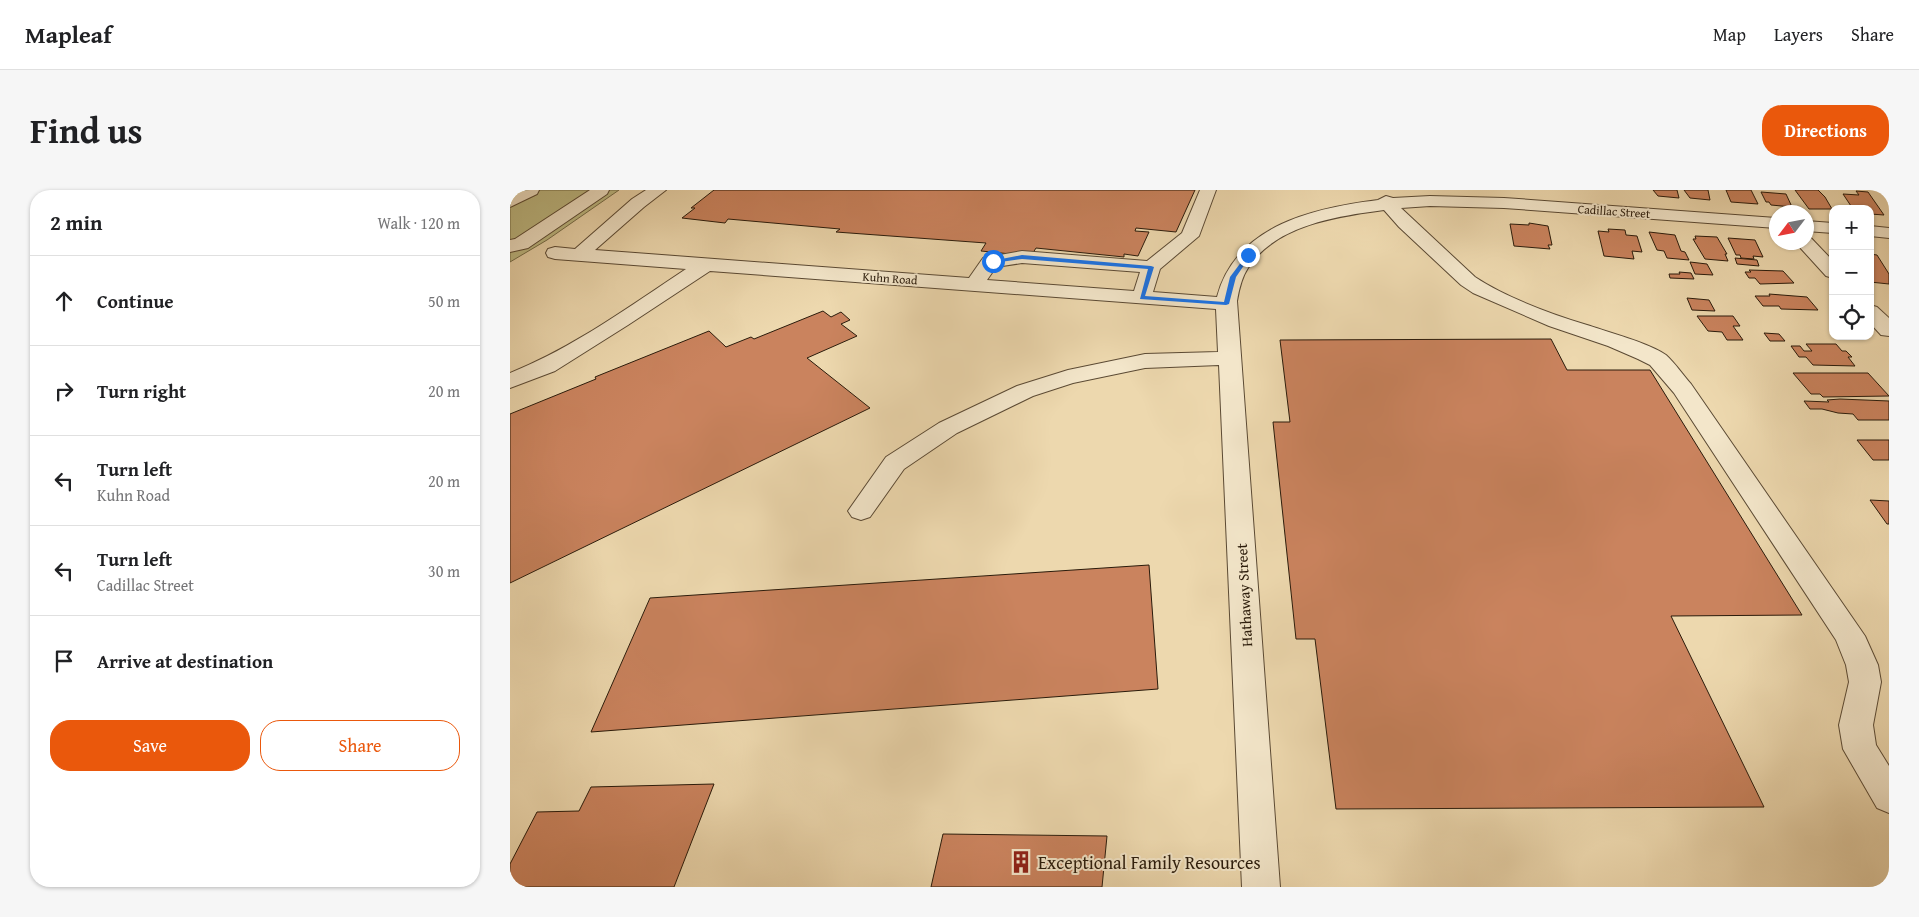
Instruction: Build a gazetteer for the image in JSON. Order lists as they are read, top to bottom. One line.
{"streets":{"street":["Cadillac Street","Kuhn Road","Hathaway Street"]},"crossings":[["Cadillac Street","Kuhn Road"],["Cadillac Street","Hathaway Street"],["Kuhn Road","Hathaway Street"]],"places":{"building":["Exceptional Family Resources"]},"north":"bottom left","page":{"header":"Mapleaf","nav":["Map","Layers","Share"],"title":"Find us","buttons":["Directions",["Save","Share"]],"heading":["2 min","Walk · 120 m"],"map_buttons":["+","−"],"list":[["Continue","50 m"],["Turn right","20 m"],["Turn left","Kuhn Road","20 m"],["Turn left","Cadillac Street","30 m"],"Arrive at destination"]}}
